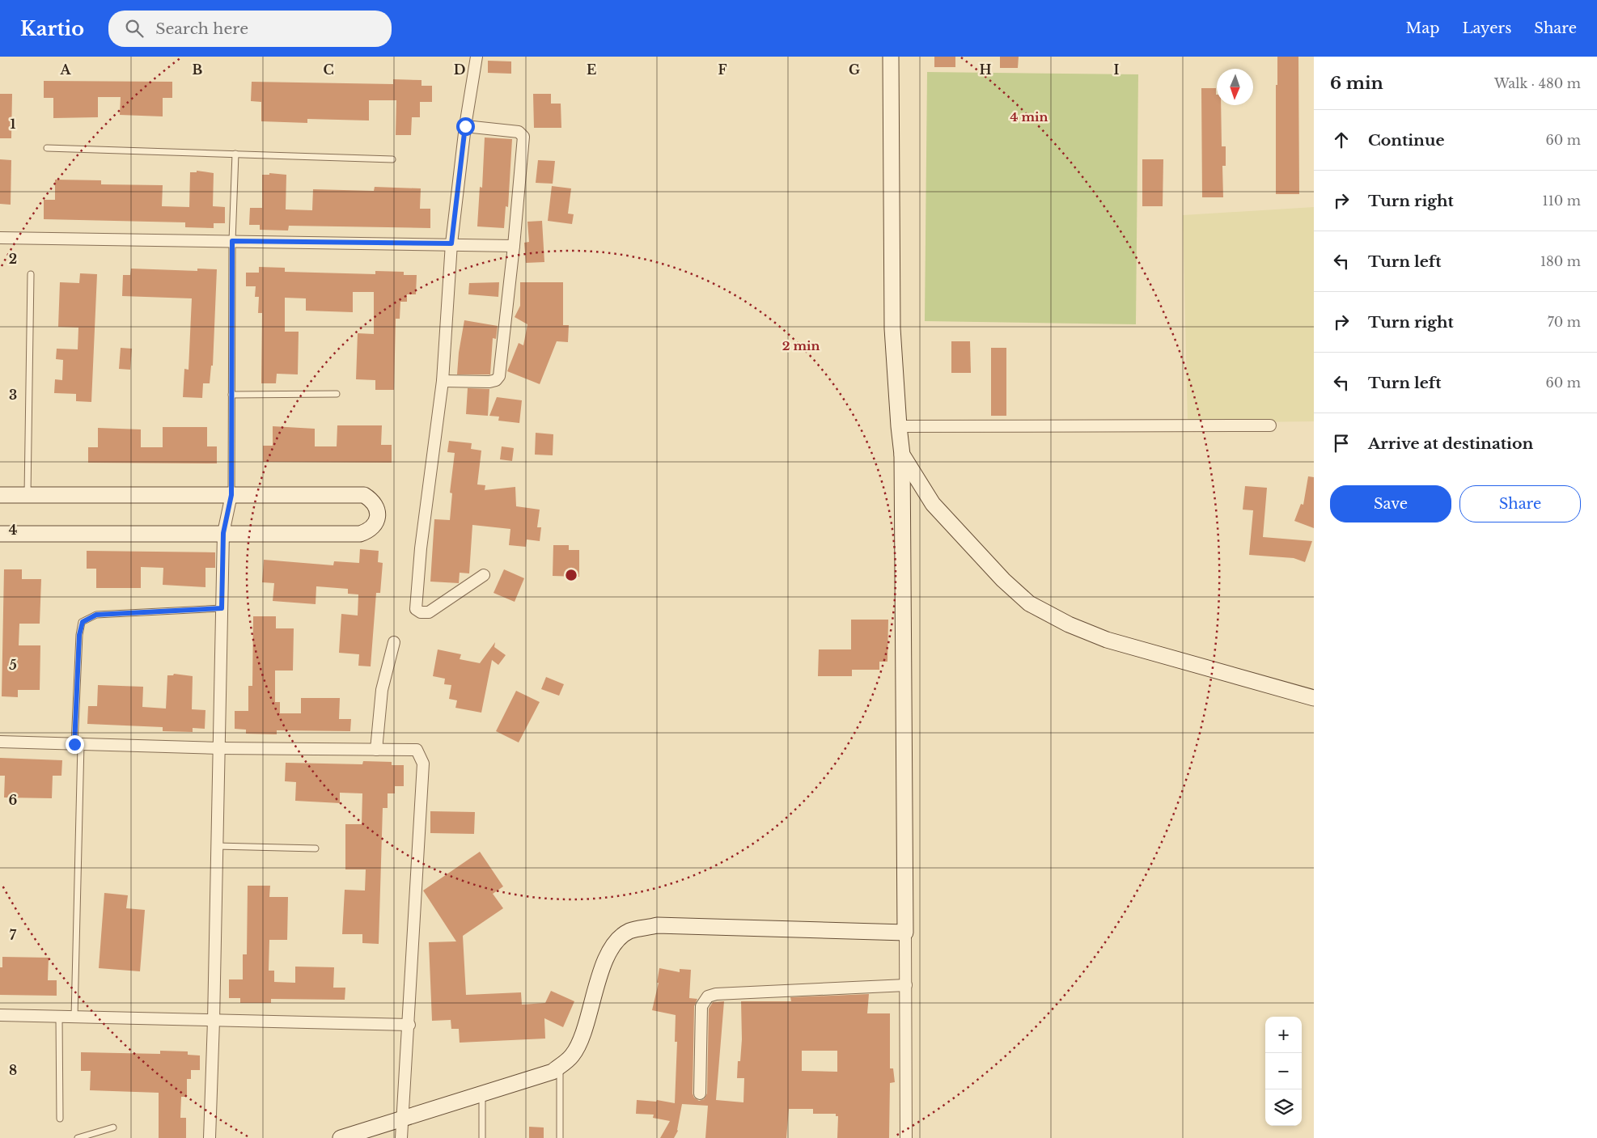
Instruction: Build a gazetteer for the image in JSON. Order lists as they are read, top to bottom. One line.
{"north":"bottom","page":{"header":"Kartio","search":"Search here","nav":["Map","Layers","Share"],"heading":["6 min","Walk · 480 m"],"list":[["Continue","60 m"],["Turn right","110 m"],["Turn left","180 m"],["Turn right","70 m"],["Turn left","60 m"],"Arrive at destination"],"buttons":["Save","Share"],"map_buttons":["+","−"]},"grid":{"columns":["A","B","C","D","E","F","G","H","I"],"rows":["1","2","3","4","5","6","7","8"]},"rings":["4 min","2 min"]}
